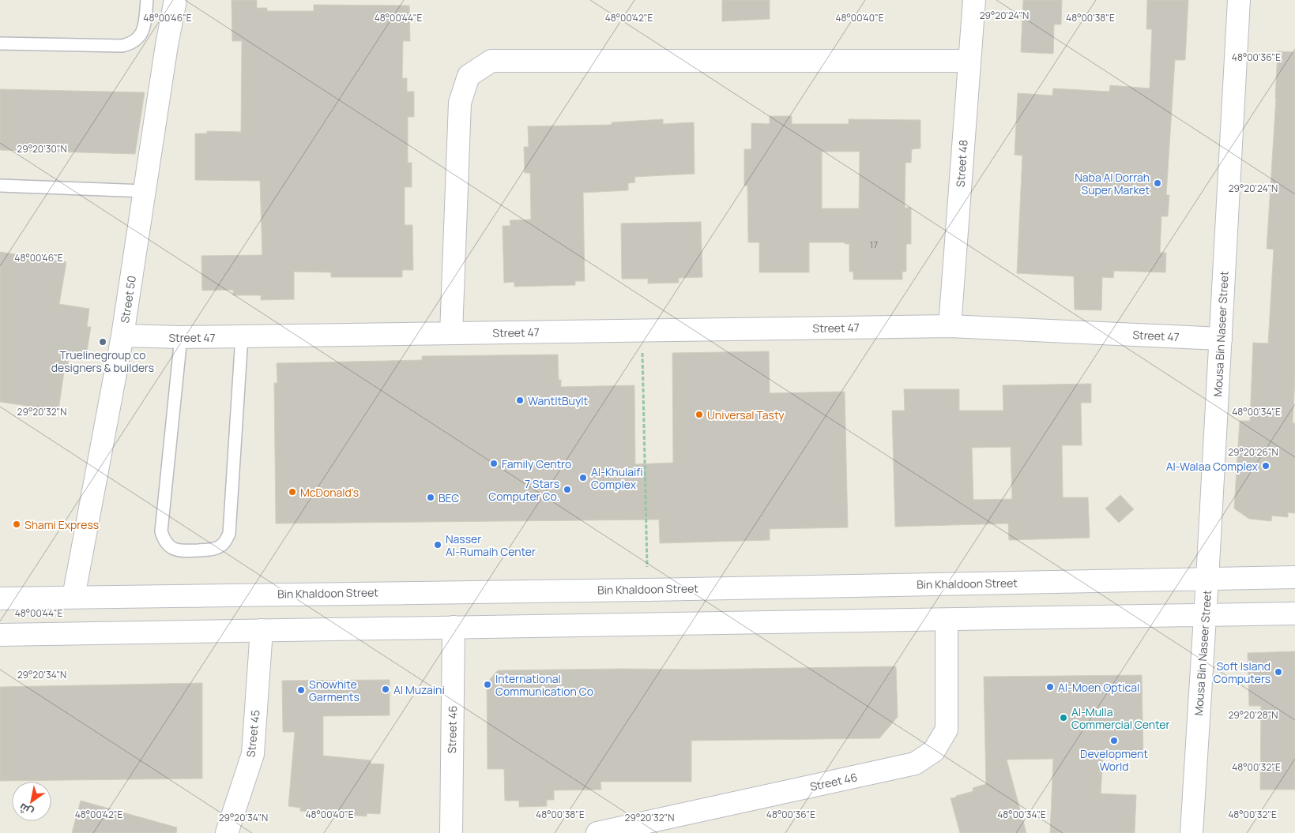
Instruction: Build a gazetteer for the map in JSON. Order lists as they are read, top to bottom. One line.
{"streets":{"street":["Street 48","Street 50","Street 47","Mousa Bin Naseer Street","Bin Khaldoon Street","Street 46","Street 45"]},"crossings":[["Street 48","Street 47"],["Street 50","Street 47"],["Street 50","Bin Khaldoon Street"],["Street 47","Mousa Bin Naseer Street"],["Mousa Bin Naseer Street","Bin Khaldoon Street"]],"places":["Naba Al Dorrah Super Market","Truelinegroup co designers & builders","WantItBuyIt","Universal Tasty","Family Centro","Al-Walaa Complex","Al-Khulaifi Complex","7 Stars Computer Co.","McDonald's","BEC","Shami Express","Nasser Al-Rumaih Center","Soft Island Computers","International Communication Co","Al-Moen Optical","Al Muzaini","Snowhite Garments","Al-Mulla Commercial Center","Development World"],"house_numbers":["17"],"north":"bottom left","coordinates":["29°20'24\"N","48°00'44\"E","48°00'42\"E","48°00'40\"E","48°00'46\"E","48°00'38\"E","48°00'36\"E","29°20'30\"N","29°20'32\"N","48°00'34\"E","29°20'26\"N","29°20'34\"N","29°20'28\"N","48°00'32\"E"]}
